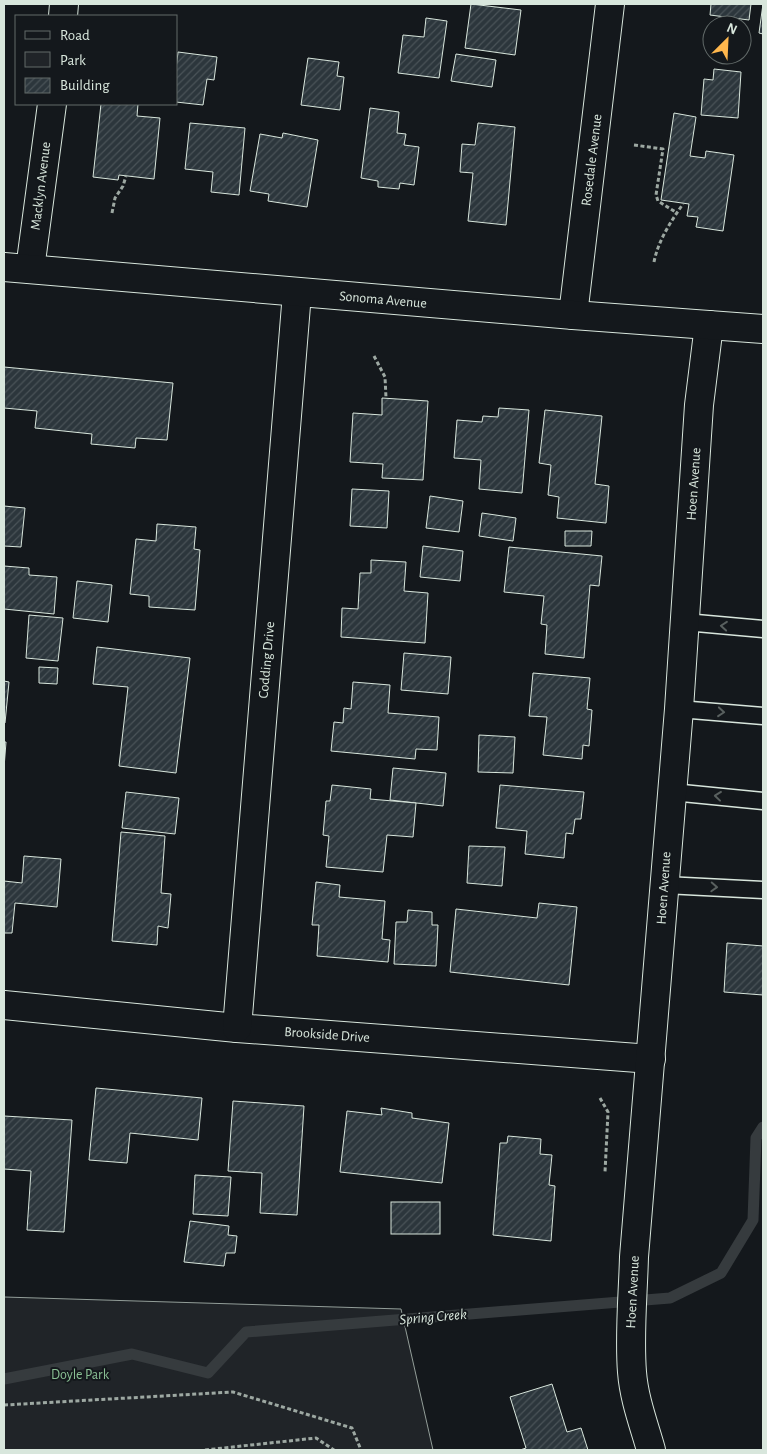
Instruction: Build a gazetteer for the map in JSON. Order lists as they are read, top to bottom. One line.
{"streets":{"street":["Rosedale Avenue","Macklyn Avenue","Sonoma Avenue","Hoen Avenue","Codding Drive","Brookside Drive"]},"crossings":[["Rosedale Avenue","Sonoma Avenue"],["Macklyn Avenue","Sonoma Avenue"],["Sonoma Avenue","Hoen Avenue"],["Sonoma Avenue","Codding Drive"],["Hoen Avenue","Brookside Drive"],["Codding Drive","Brookside Drive"]],"water":["Spring Creek"],"parks":["Doyle Park"],"legend":["Road","Park","Building"],"north":"top right"}
